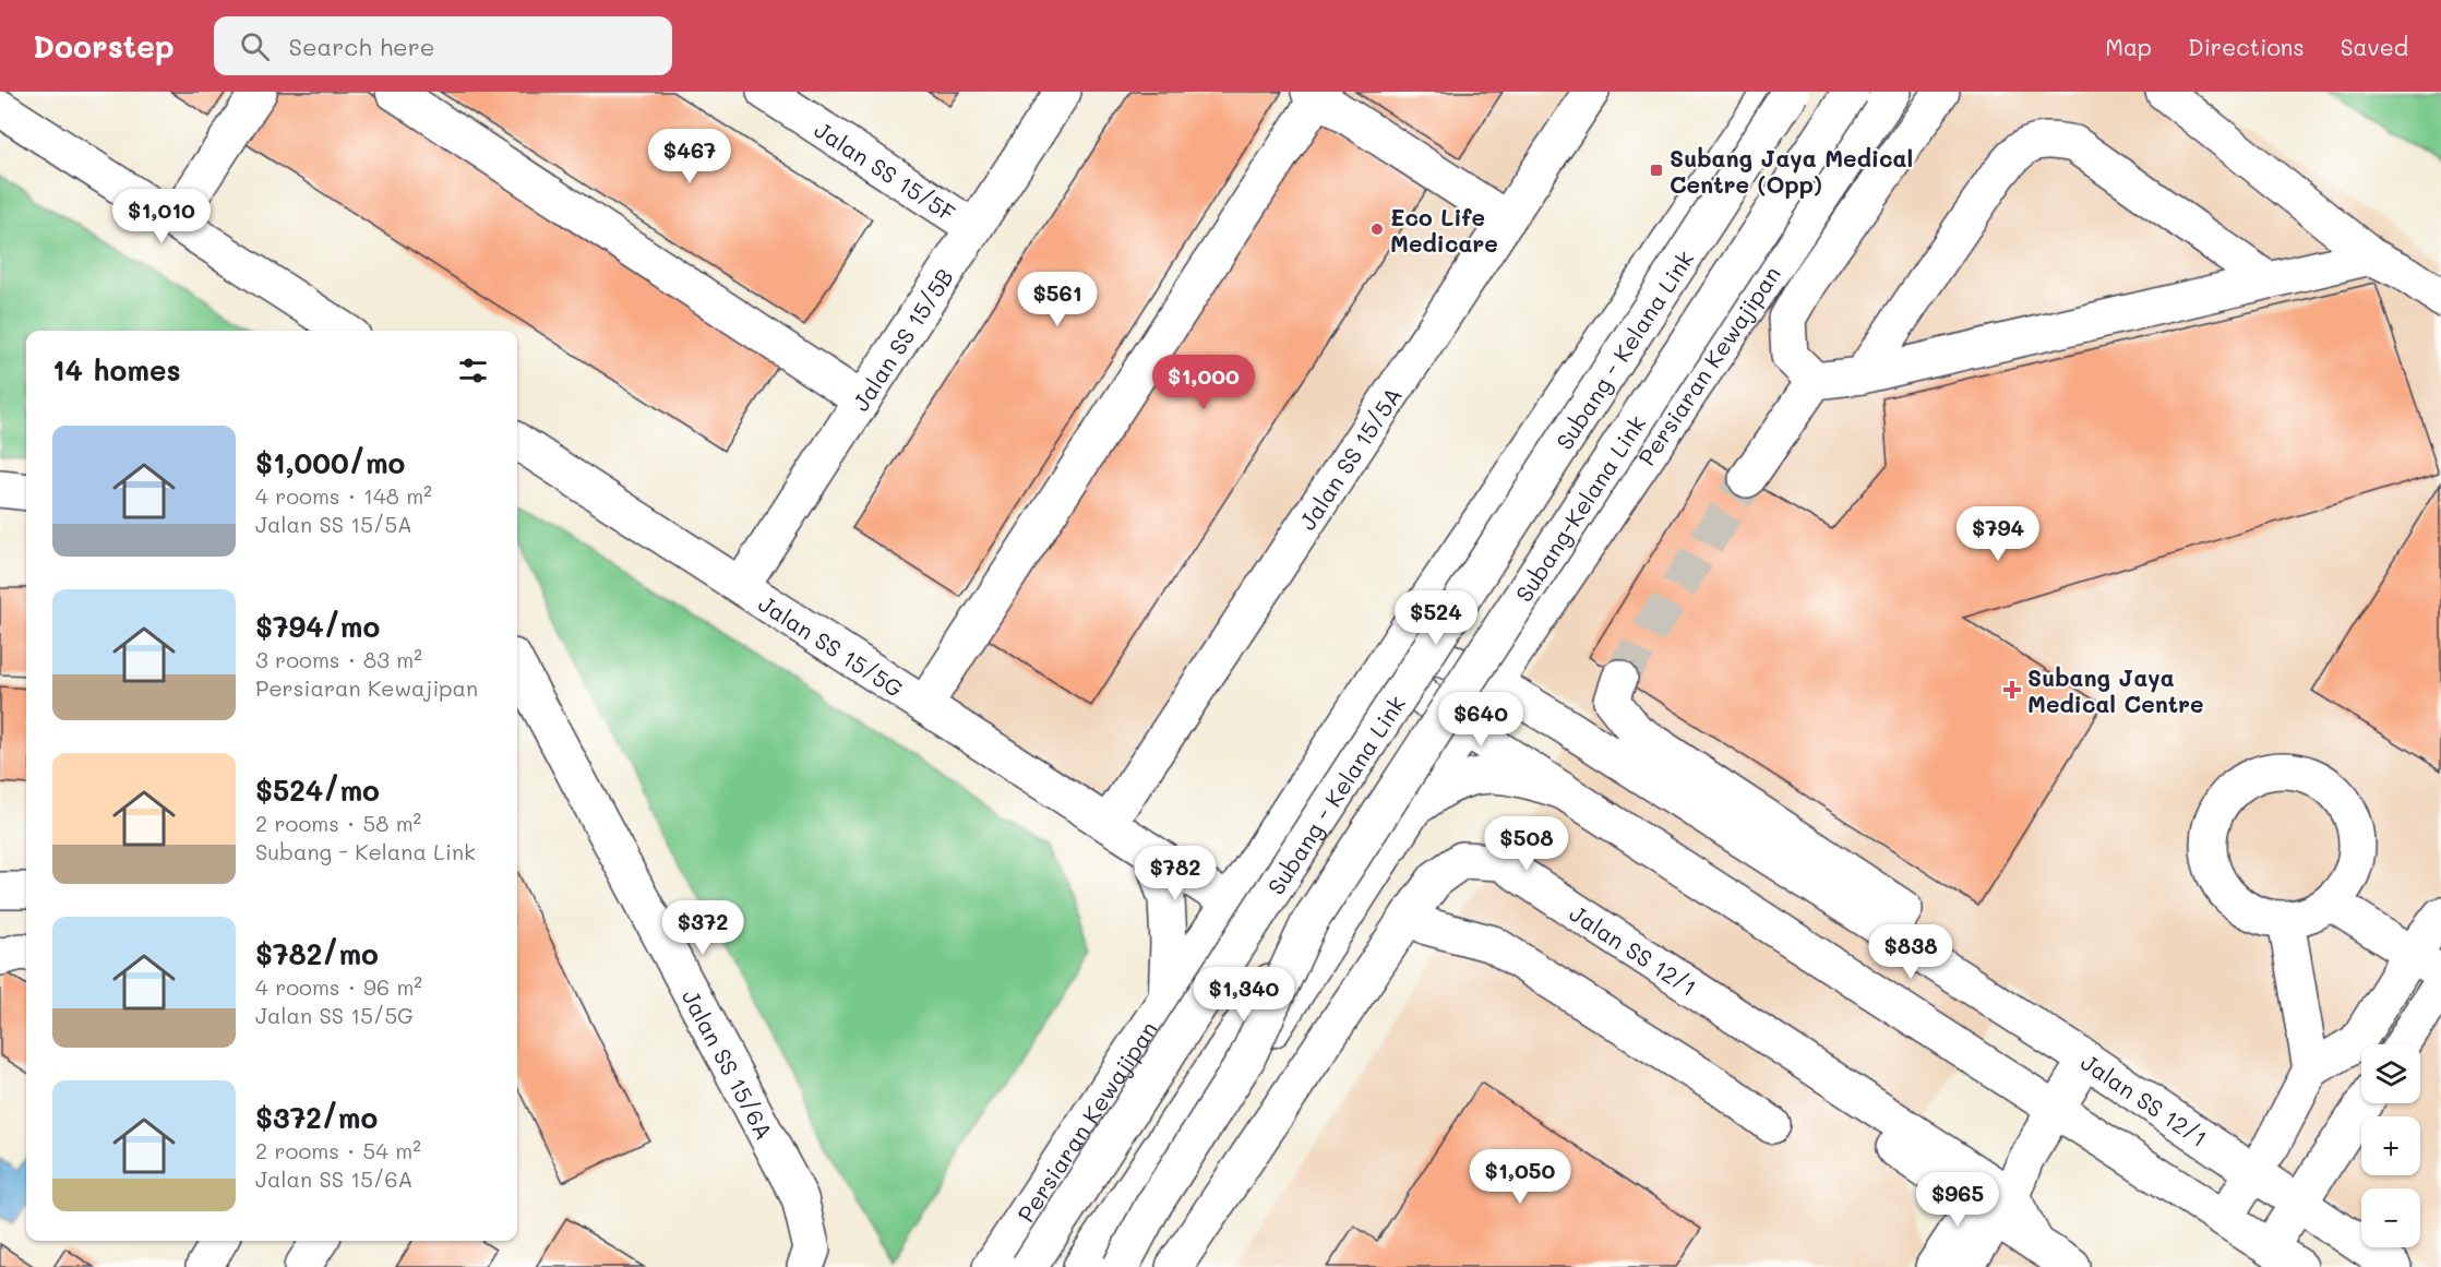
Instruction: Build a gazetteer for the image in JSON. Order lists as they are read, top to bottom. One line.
{"streets":{"street":["Jalan SS 15/5F","Jalan SS 15/5B","Subang - Kelana Link","Persiaran Kewajipan","Jalan SS 15/5A","Subang-Kelana Link","Jalan SS 15/5G","Jalan SS 12/1","Jalan SS 15/6A"]},"crossings":[["Jalan SS 15/5F","Jalan SS 15/5B"],["Jalan SS 15/5B","Jalan SS 15/5G"],["Subang - Kelana Link","Subang-Kelana Link"],["Persiaran Kewajipan","Jalan SS 15/5G"],["Persiaran Kewajipan","Jalan SS 12/1"],["Jalan SS 15/5A","Jalan SS 15/5G"]],"places":{"transit":["Subang Jaya Medical Centre (Opp)"],"other":["Eco Life Medicare"],"health":["Subang Jaya Medical Centre"]},"page":{"header":"Doorstep","search":"Search here","nav":["Map","Directions","Saved"],"price":["$467","$1,010","$561","$1,000","$794","$524","$640","$508","$782","$372","$838","$1,340","$1,050","$965"],"heading":"14 homes","list":[{"name":"$1,000/mo","note":"4 rooms · 148 m² · Jalan SS 15/5A"},{"name":"$794/mo","note":"3 rooms · 83 m² · Persiaran Kewajipan"},{"name":"$524/mo","note":"2 rooms · 58 m² · Subang - Kelana Link"},{"name":"$782/mo","note":"4 rooms · 96 m² · Jalan SS 15/5G"},{"name":"$372/mo","note":"2 rooms · 54 m² · Jalan SS 15/6A"}],"map_buttons":["+","−"]}}
